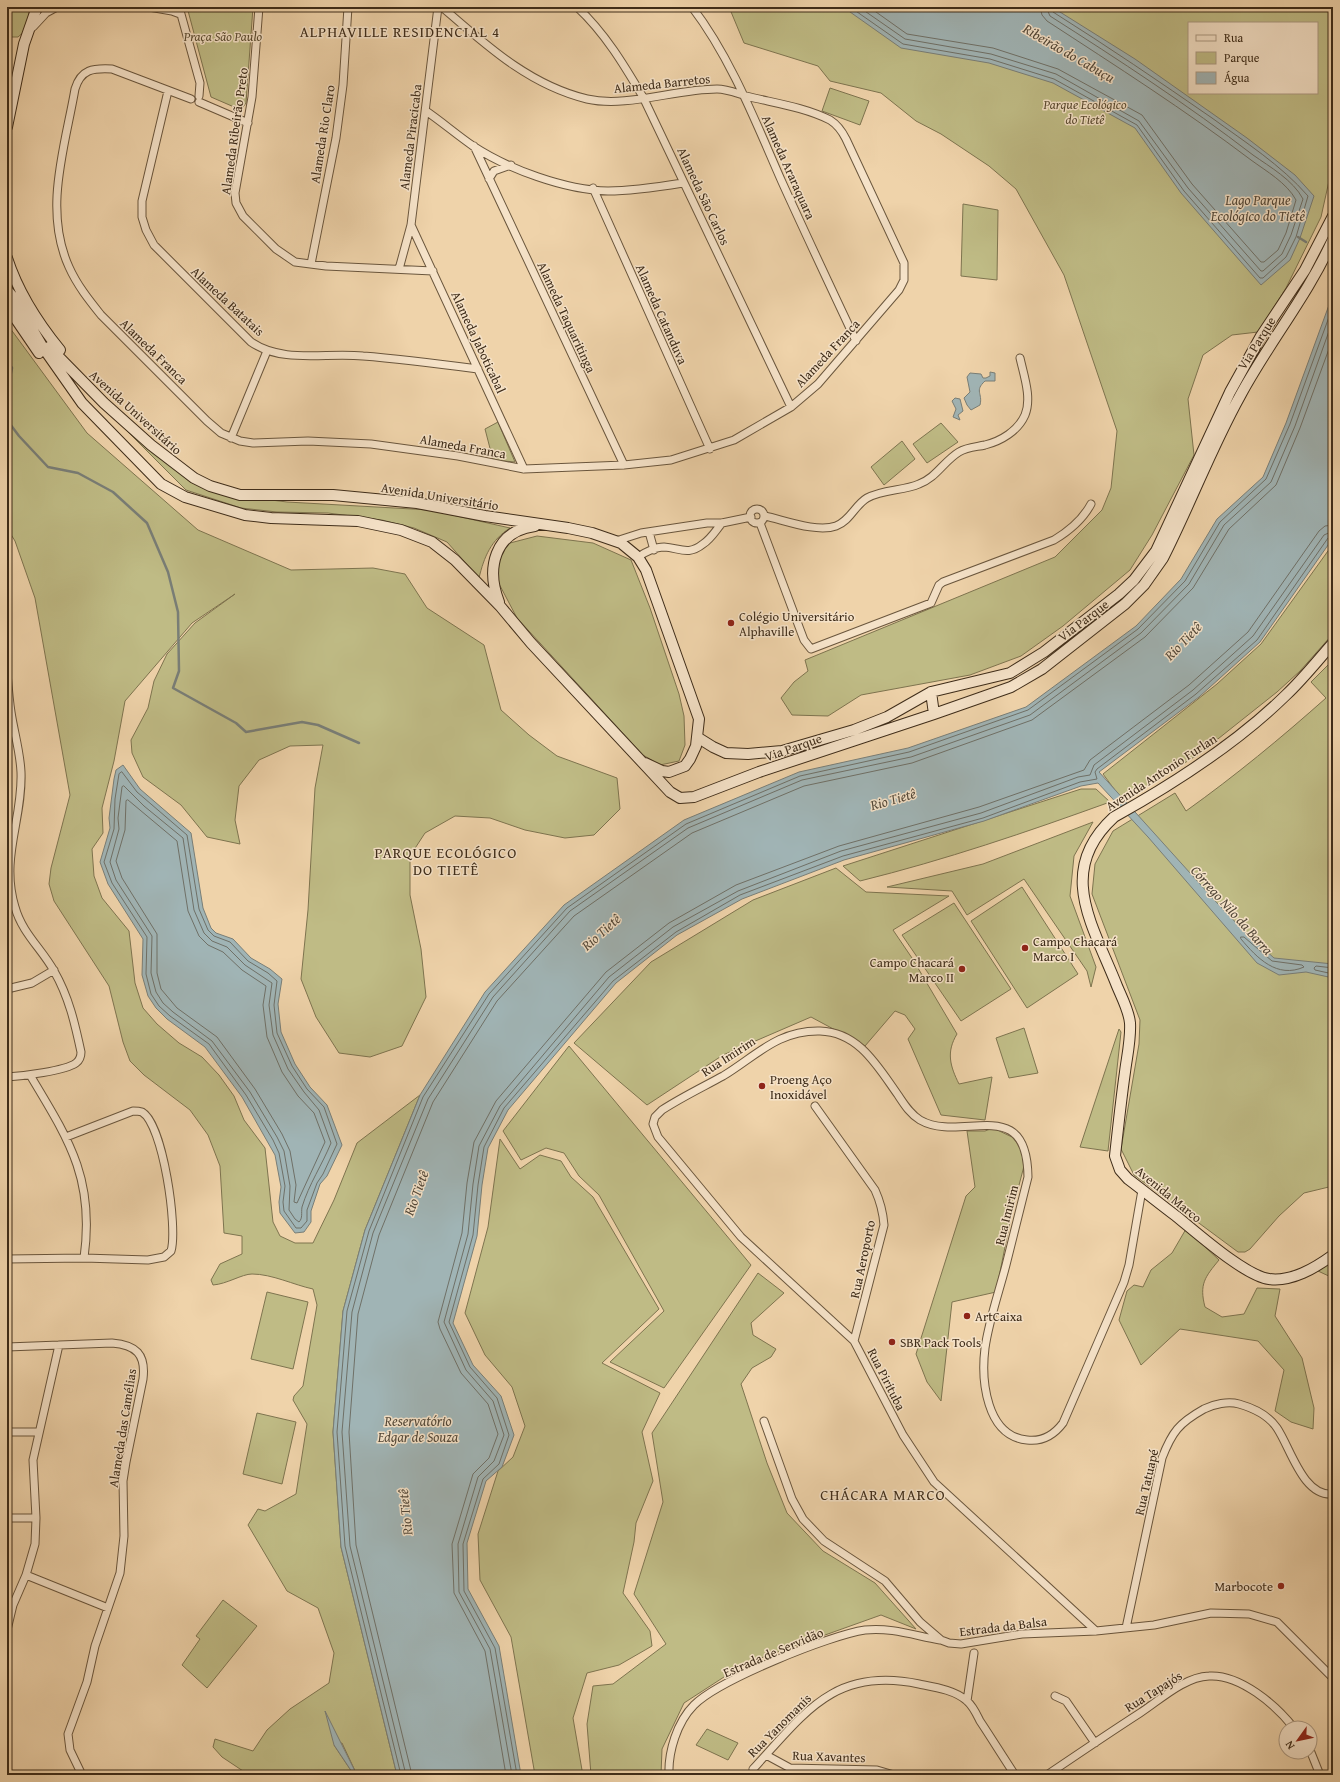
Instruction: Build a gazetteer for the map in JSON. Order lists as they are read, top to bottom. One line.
{"streets":{"main road":["Via Parque","Avenida Universitário","Avenida Antonio Furlan","Avenida Marco"],"street":["Alameda Barretos","Alameda Ribeirão Preto","Alameda Rio Claro","Alameda Piracicaba","Alameda Araraquara","Alameda São Carlos","Alameda Batatais","Alameda Catanduva","Alameda Taquaritinga","Alameda Jaboticabal","Alameda Franca","Rua Imirim","Rua Aeroporto","Rua Pirituba","Alameda das Camélias","Rua Tatuapé","Estrada da Balsa","Estrada de Servidão","Rua Tapajós","Rua Yanomanis","Rua Xavantes"]},"crossings":[["Alameda Barretos","Alameda Araraquara"],["Alameda Barretos","Alameda São Carlos"],["Alameda Barretos","Alameda Franca"],["Alameda Ribeirão Preto","Alameda Rio Claro"],["Alameda Ribeirão Preto","Alameda Piracicaba"],["Alameda Ribeirão Preto","Alameda Jaboticabal"],["Alameda Piracicaba","Alameda Jaboticabal"],["Alameda Araraquara","Alameda Franca"],["Alameda São Carlos","Alameda Franca"],["Alameda Batatais","Alameda Jaboticabal"],["Alameda Batatais","Alameda Franca"],["Alameda Catanduva","Alameda Franca"],["Alameda Taquaritinga","Alameda Franca"],["Alameda Jaboticabal","Alameda Franca"],["Via Parque","Avenida Universitário"],["Avenida Antonio Furlan","Avenida Marco"],["Rua Imirim","Avenida Marco"],["Rua Imirim","Rua Pirituba"],["Rua Aeroporto","Rua Pirituba"],["Rua Pirituba","Estrada da Balsa"],["Rua Tatuapé","Estrada da Balsa"],["Estrada da Balsa","Estrada de Servidão"],["Rua Yanomanis","Rua Xavantes"]],"districts":["ALPHAVILLE RESIDENCIAL 4","PARQUE ECOLÓGICO DO TIETÊ","CHÁCARA MARCO"],"water":["Ribeirão do Cabuçu","Lago Parque Ecológico do Tietê","Rio Tietê","Córrego Nilo da Barra","Reservatório Edgar de Souza"],"parks":["Praça São Paulo","Parque Ecológico do Tietê"],"places":["Colégio Universitário Alphaville","Campo Chacará Marco I","Campo Chacará Marco II","Proeng Aço Inoxidável","ArtCaixa","SBR Pack Tools","Marbocote"],"legend":["Rua","Parque","Água"],"north":"bottom left"}
